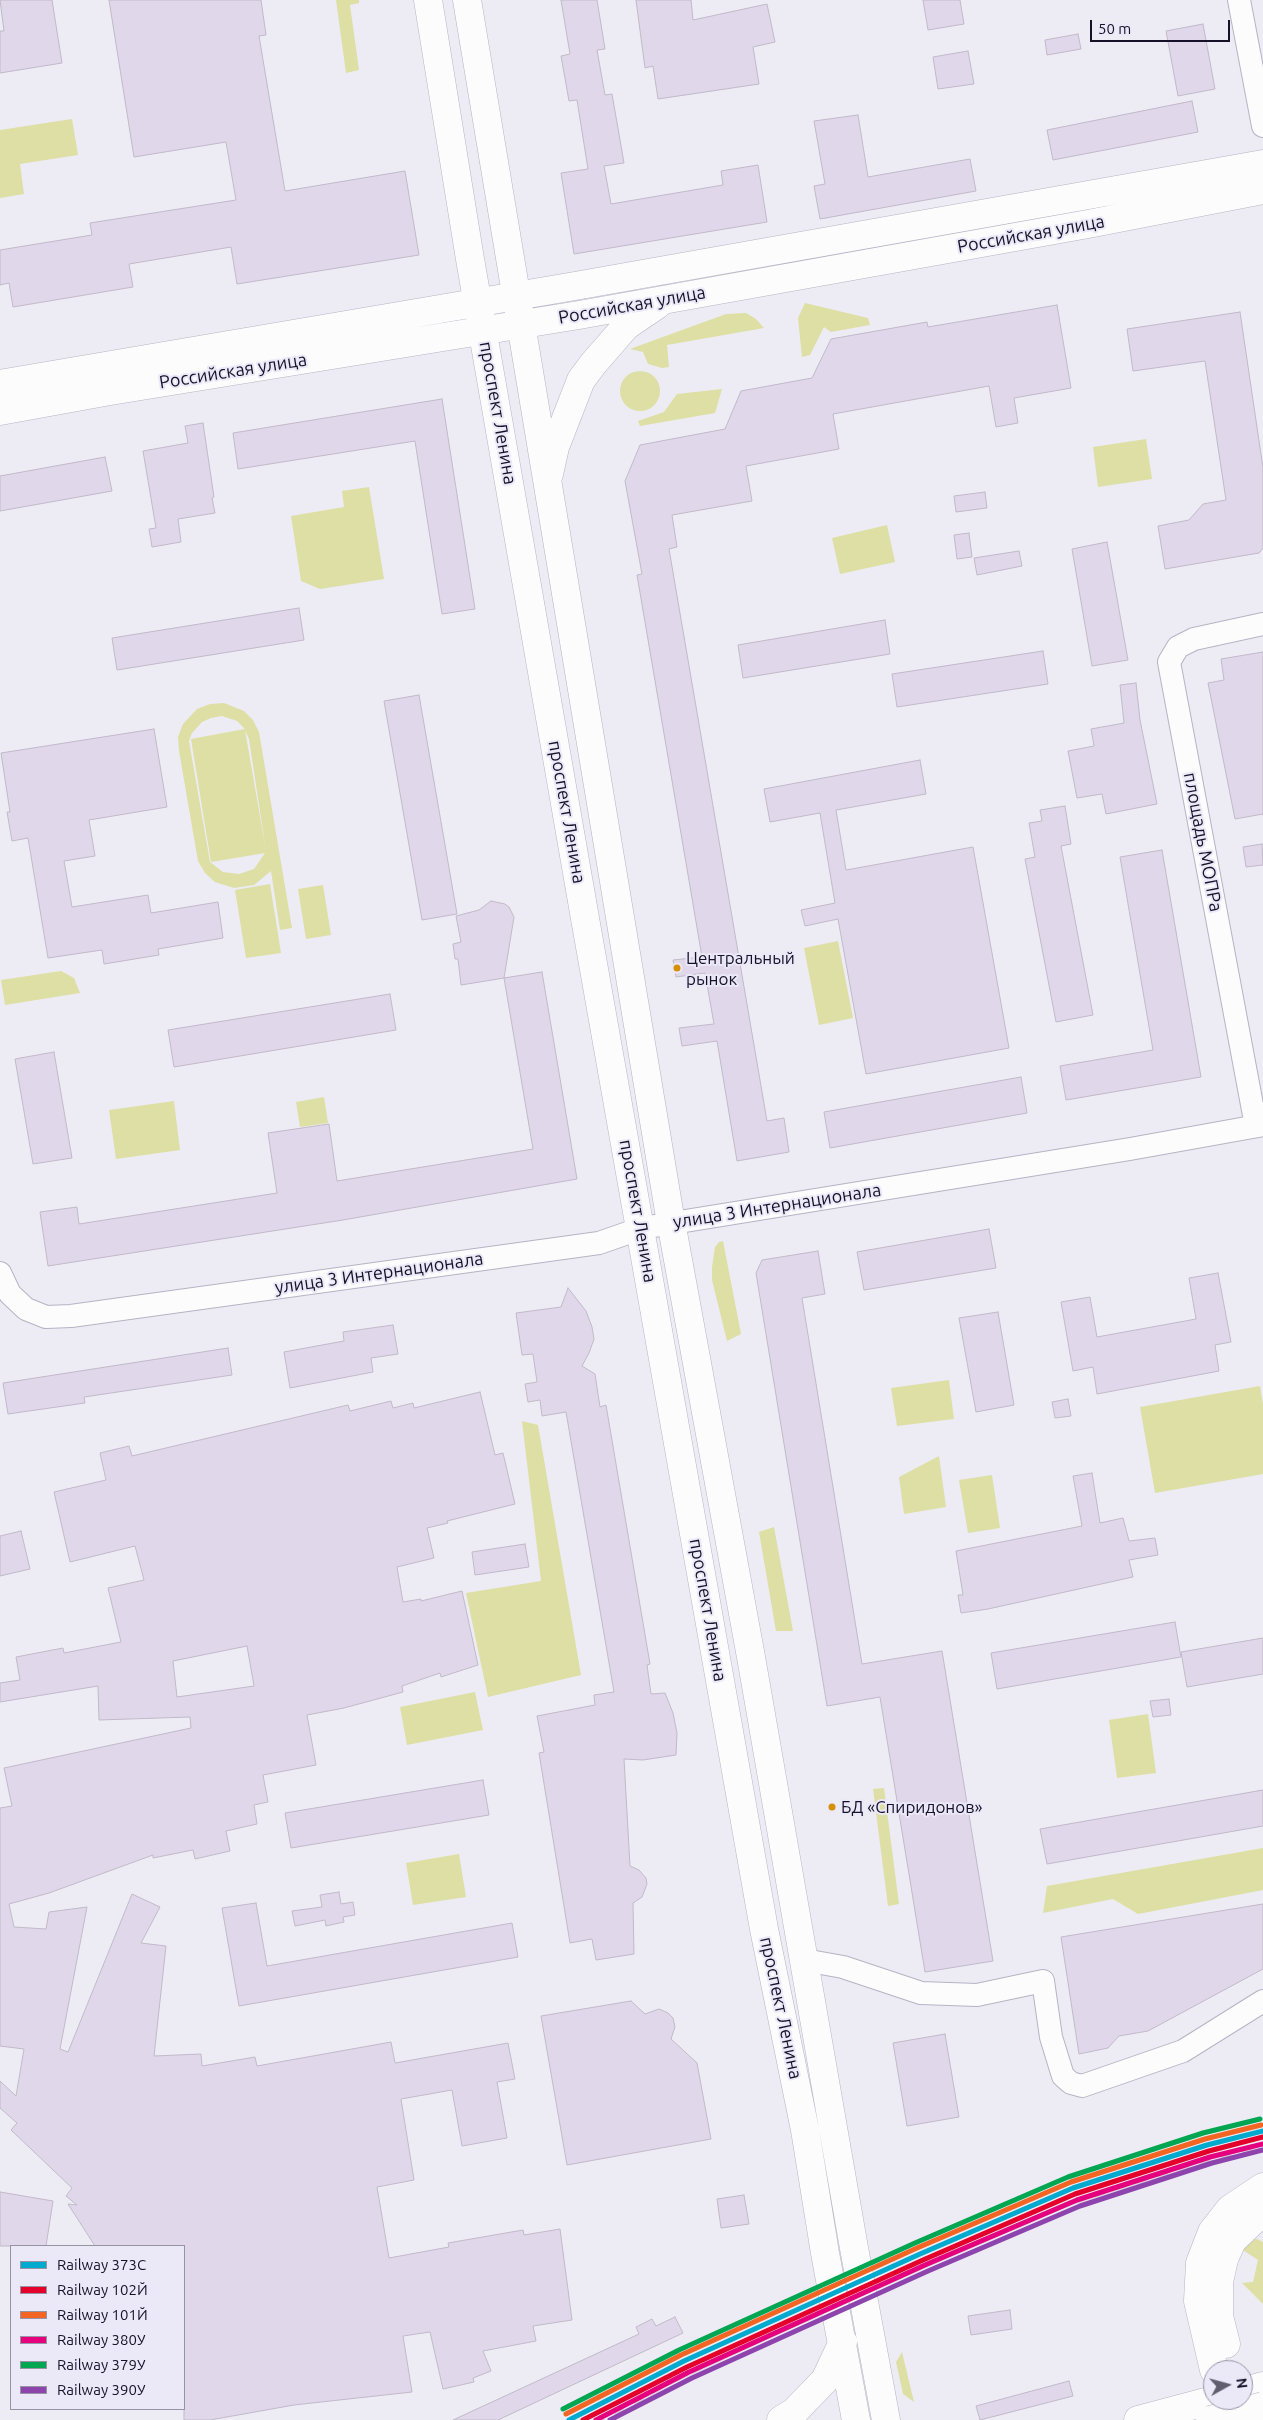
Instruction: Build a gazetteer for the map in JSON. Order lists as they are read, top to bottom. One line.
{"streets":{"main road":["Российская улица","проспект Ленина"],"street":["площадь МОПРа","улица 3 Интернационала"]},"crossings":[["Российская улица","проспект Ленина"],["проспект Ленина","улица 3 Интернационала"],["площадь МОПРа","улица 3 Интернационала"]],"places":["Центральный рынок","БД «Спиридонов»"],"lines":["rail line 379У","rail line 101Й","rail line 373C","rail line 102Й","rail line 380У","rail line 390У"],"legend":["Railway 373C","Railway 102Й","Railway 101Й","Railway 380У","Railway 379У","Railway 390У"],"scale_bar":"50 m","north":"right"}
